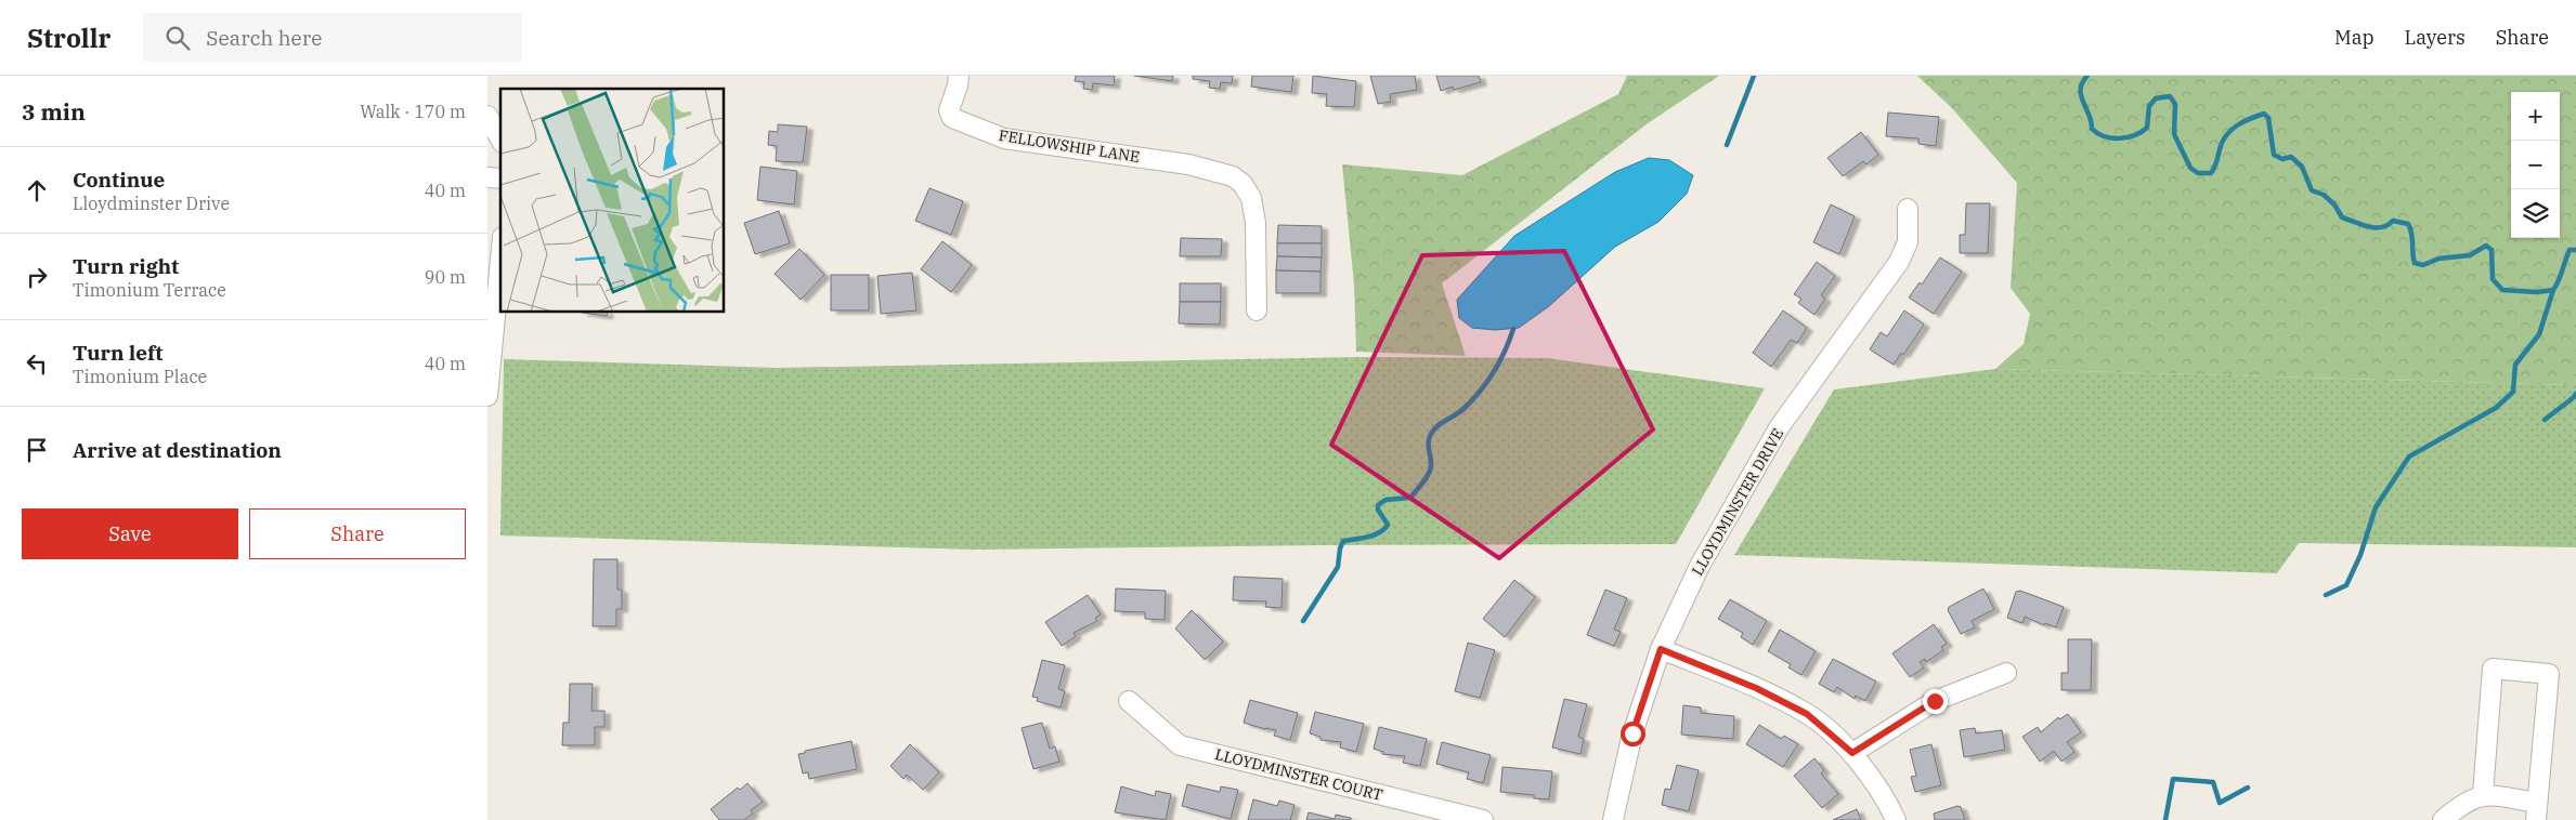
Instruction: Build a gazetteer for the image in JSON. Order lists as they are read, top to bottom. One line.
{"streets":{"street":["FELLOWSHIP LANE","LLOYDMINSTER DRIVE","LLOYDMINSTER COURT"]},"page":{"header":"Strollr","search":"Search here","nav":["Map","Layers","Share"],"heading":["3 min","Walk · 170 m"],"map_buttons":["+","−"],"list":[["Continue","Lloydminster Drive","40 m"],["Turn right","Timonium Terrace","90 m"],["Turn left","Timonium Place","40 m"],"Arrive at destination"],"buttons":["Save","Share"]}}
